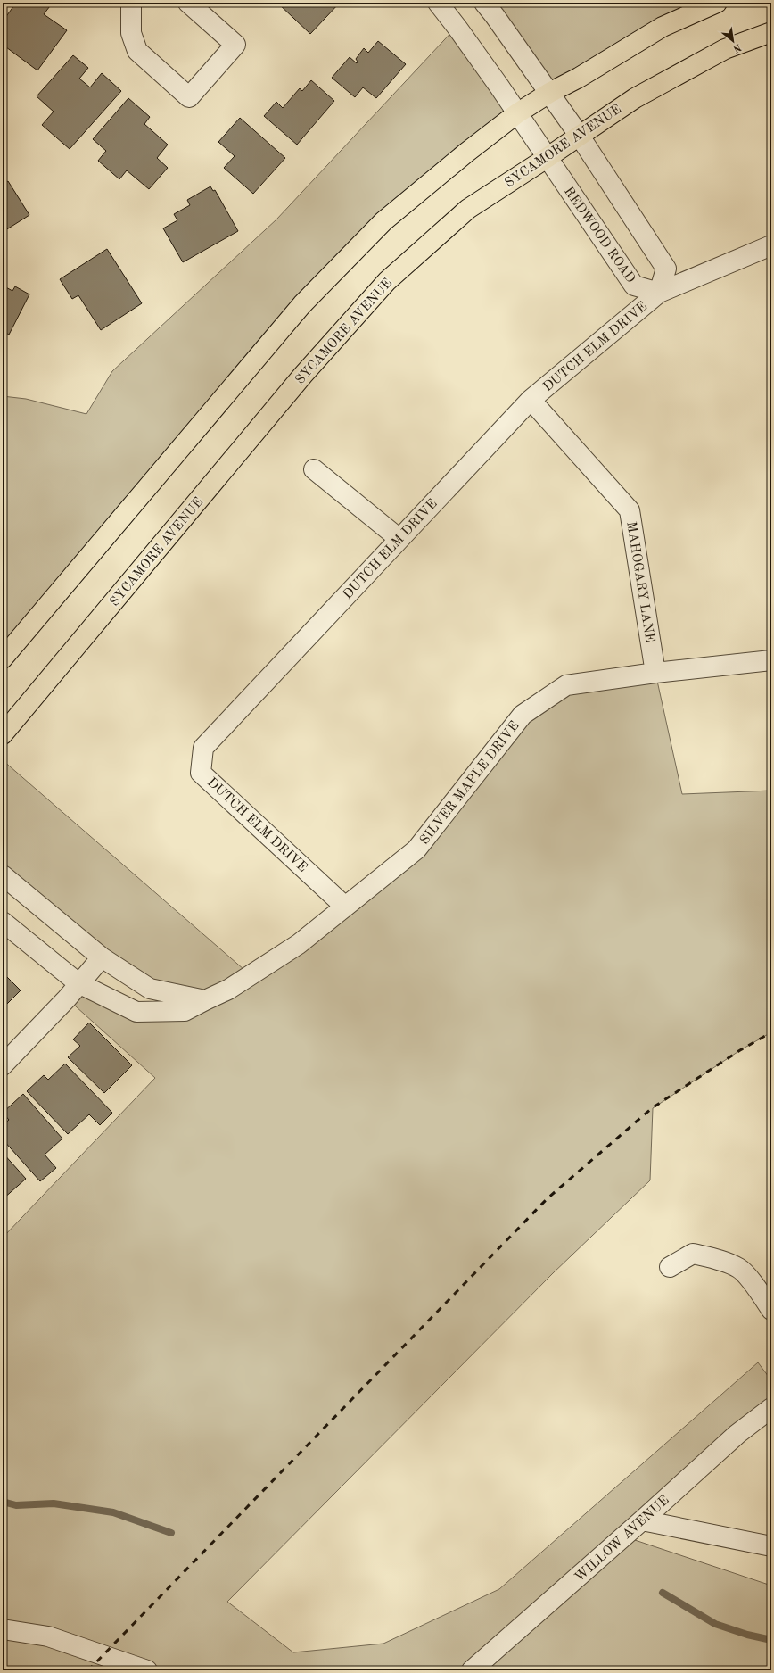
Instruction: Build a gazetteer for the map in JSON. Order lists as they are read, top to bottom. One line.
{"streets":{"main road":["SYCAMORE AVENUE"],"street":["REDWOOD ROAD","DUTCH ELM DRIVE","MAHOGARY LANE","SILVER MAPLE DRIVE","WILLOW AVENUE"]},"crossings":[["SYCAMORE AVENUE","REDWOOD ROAD"],["REDWOOD ROAD","DUTCH ELM DRIVE"],["DUTCH ELM DRIVE","MAHOGARY LANE"],["DUTCH ELM DRIVE","SILVER MAPLE DRIVE"],["MAHOGARY LANE","SILVER MAPLE DRIVE"]],"north":"bottom right"}
